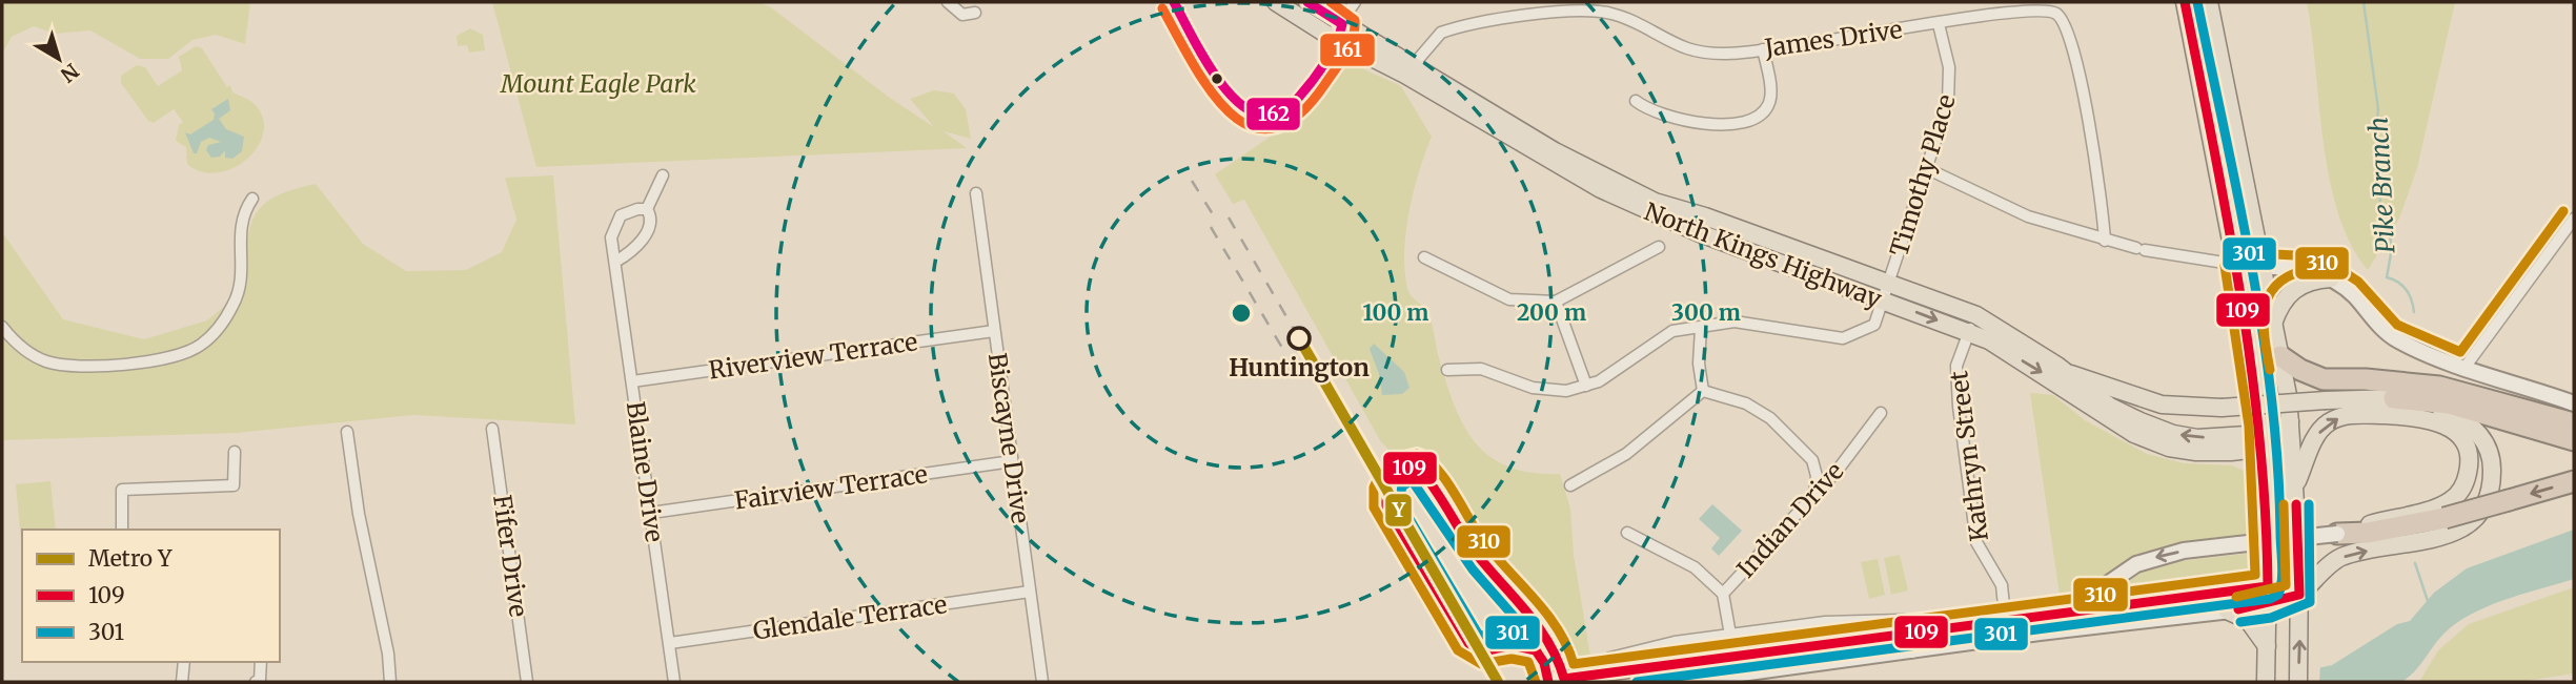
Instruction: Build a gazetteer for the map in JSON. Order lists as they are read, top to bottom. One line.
{"streets":{"main road":["North Kings Highway"],"street":["James Drive","Timothy Place","Riverview Terrace","Biscayne Drive","Kathryn Street","Blaine Drive","Fairview Terrace","Indian Drive","Fifer Drive","Glendale Terrace"]},"crossings":[["James Drive","Timothy Place"],["James Drive","North Kings Highway"],["Timothy Place","North Kings Highway"],["North Kings Highway","Kathryn Street"],["Riverview Terrace","Biscayne Drive"],["Riverview Terrace","Blaine Drive"],["Biscayne Drive","Fairview Terrace"],["Biscayne Drive","Glendale Terrace"],["Blaine Drive","Fairview Terrace"],["Blaine Drive","Glendale Terrace"]],"water":["Pike Branch"],"parks":["Mount Eagle Park"],"places":["Huntington"],"lines":["transit line 109","transit line 301","transit line 162","transit line 161","transit line 310","metro line Y"],"legend":["Metro Y","109","301"],"north":"bottom right","rings":["100 m","200 m","300 m"]}
